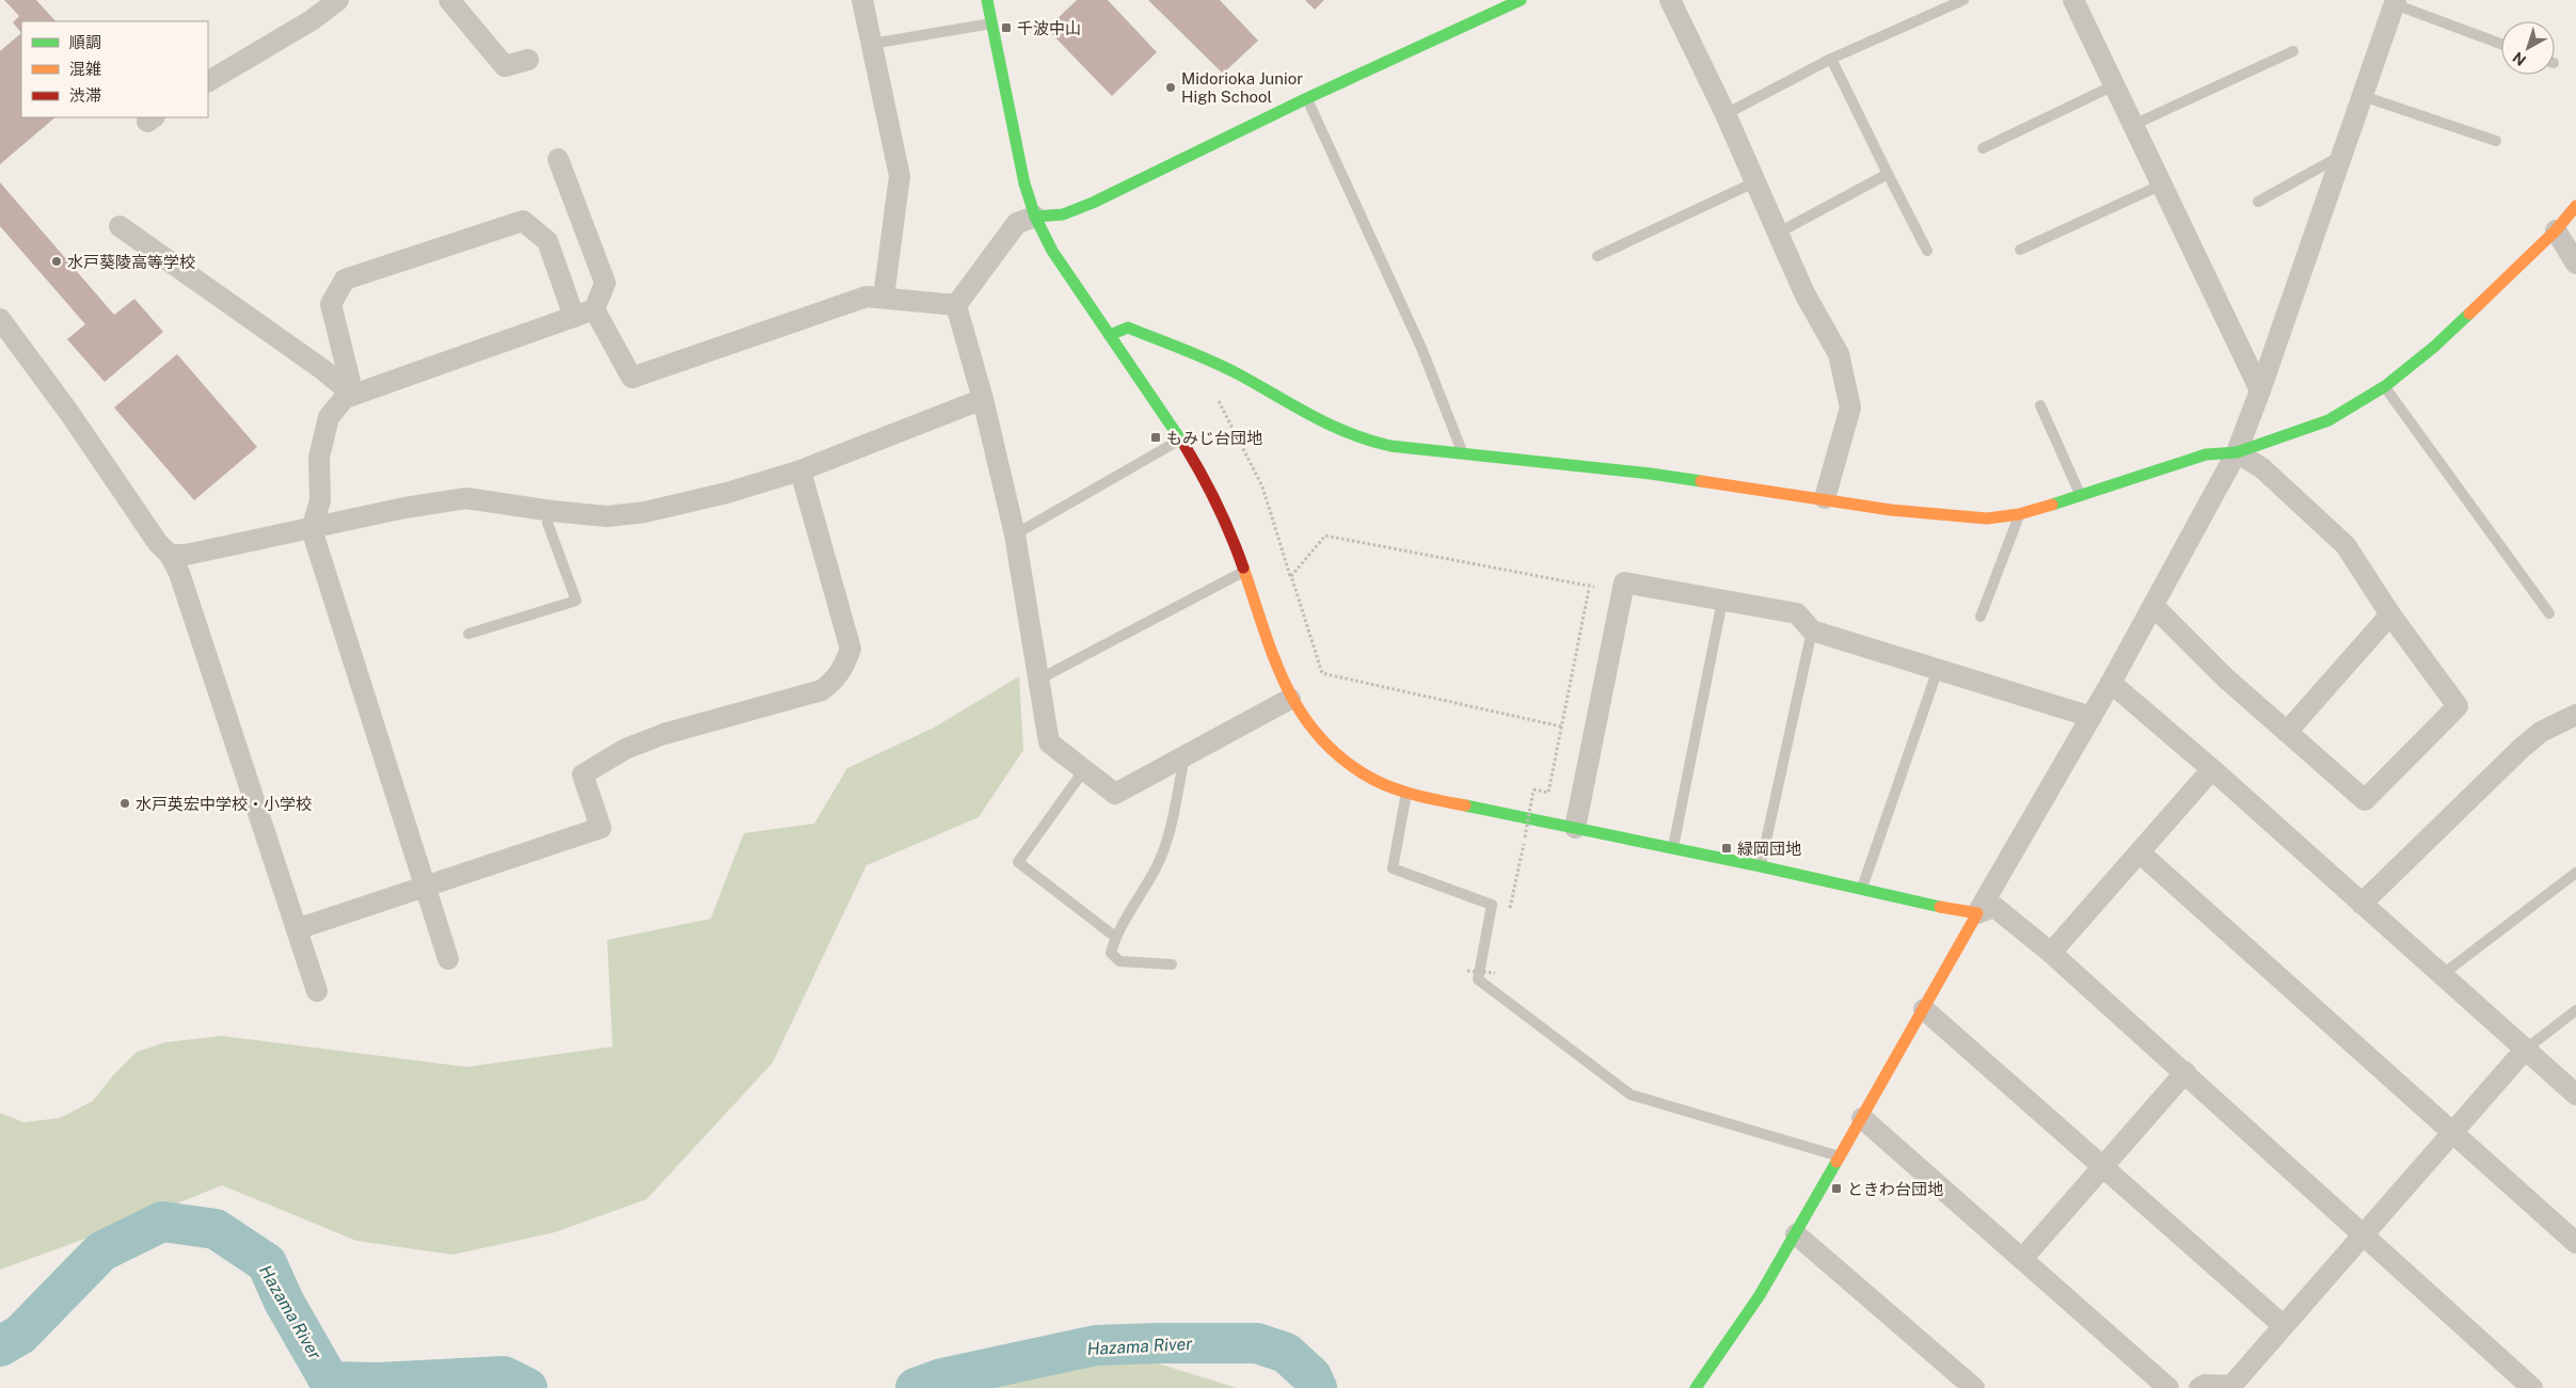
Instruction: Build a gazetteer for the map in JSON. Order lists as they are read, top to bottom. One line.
{"water":["Hazama River"],"places":{"transit":["千波中山","もみじ台団地","緑岡団地","ときわ台団地"],"other":["Midorioka Junior High School","水戸葵陵高等学校","水戸英宏中学校・小学校"]},"legend":["順調","混雑","渋滞"],"north":"bottom left"}
